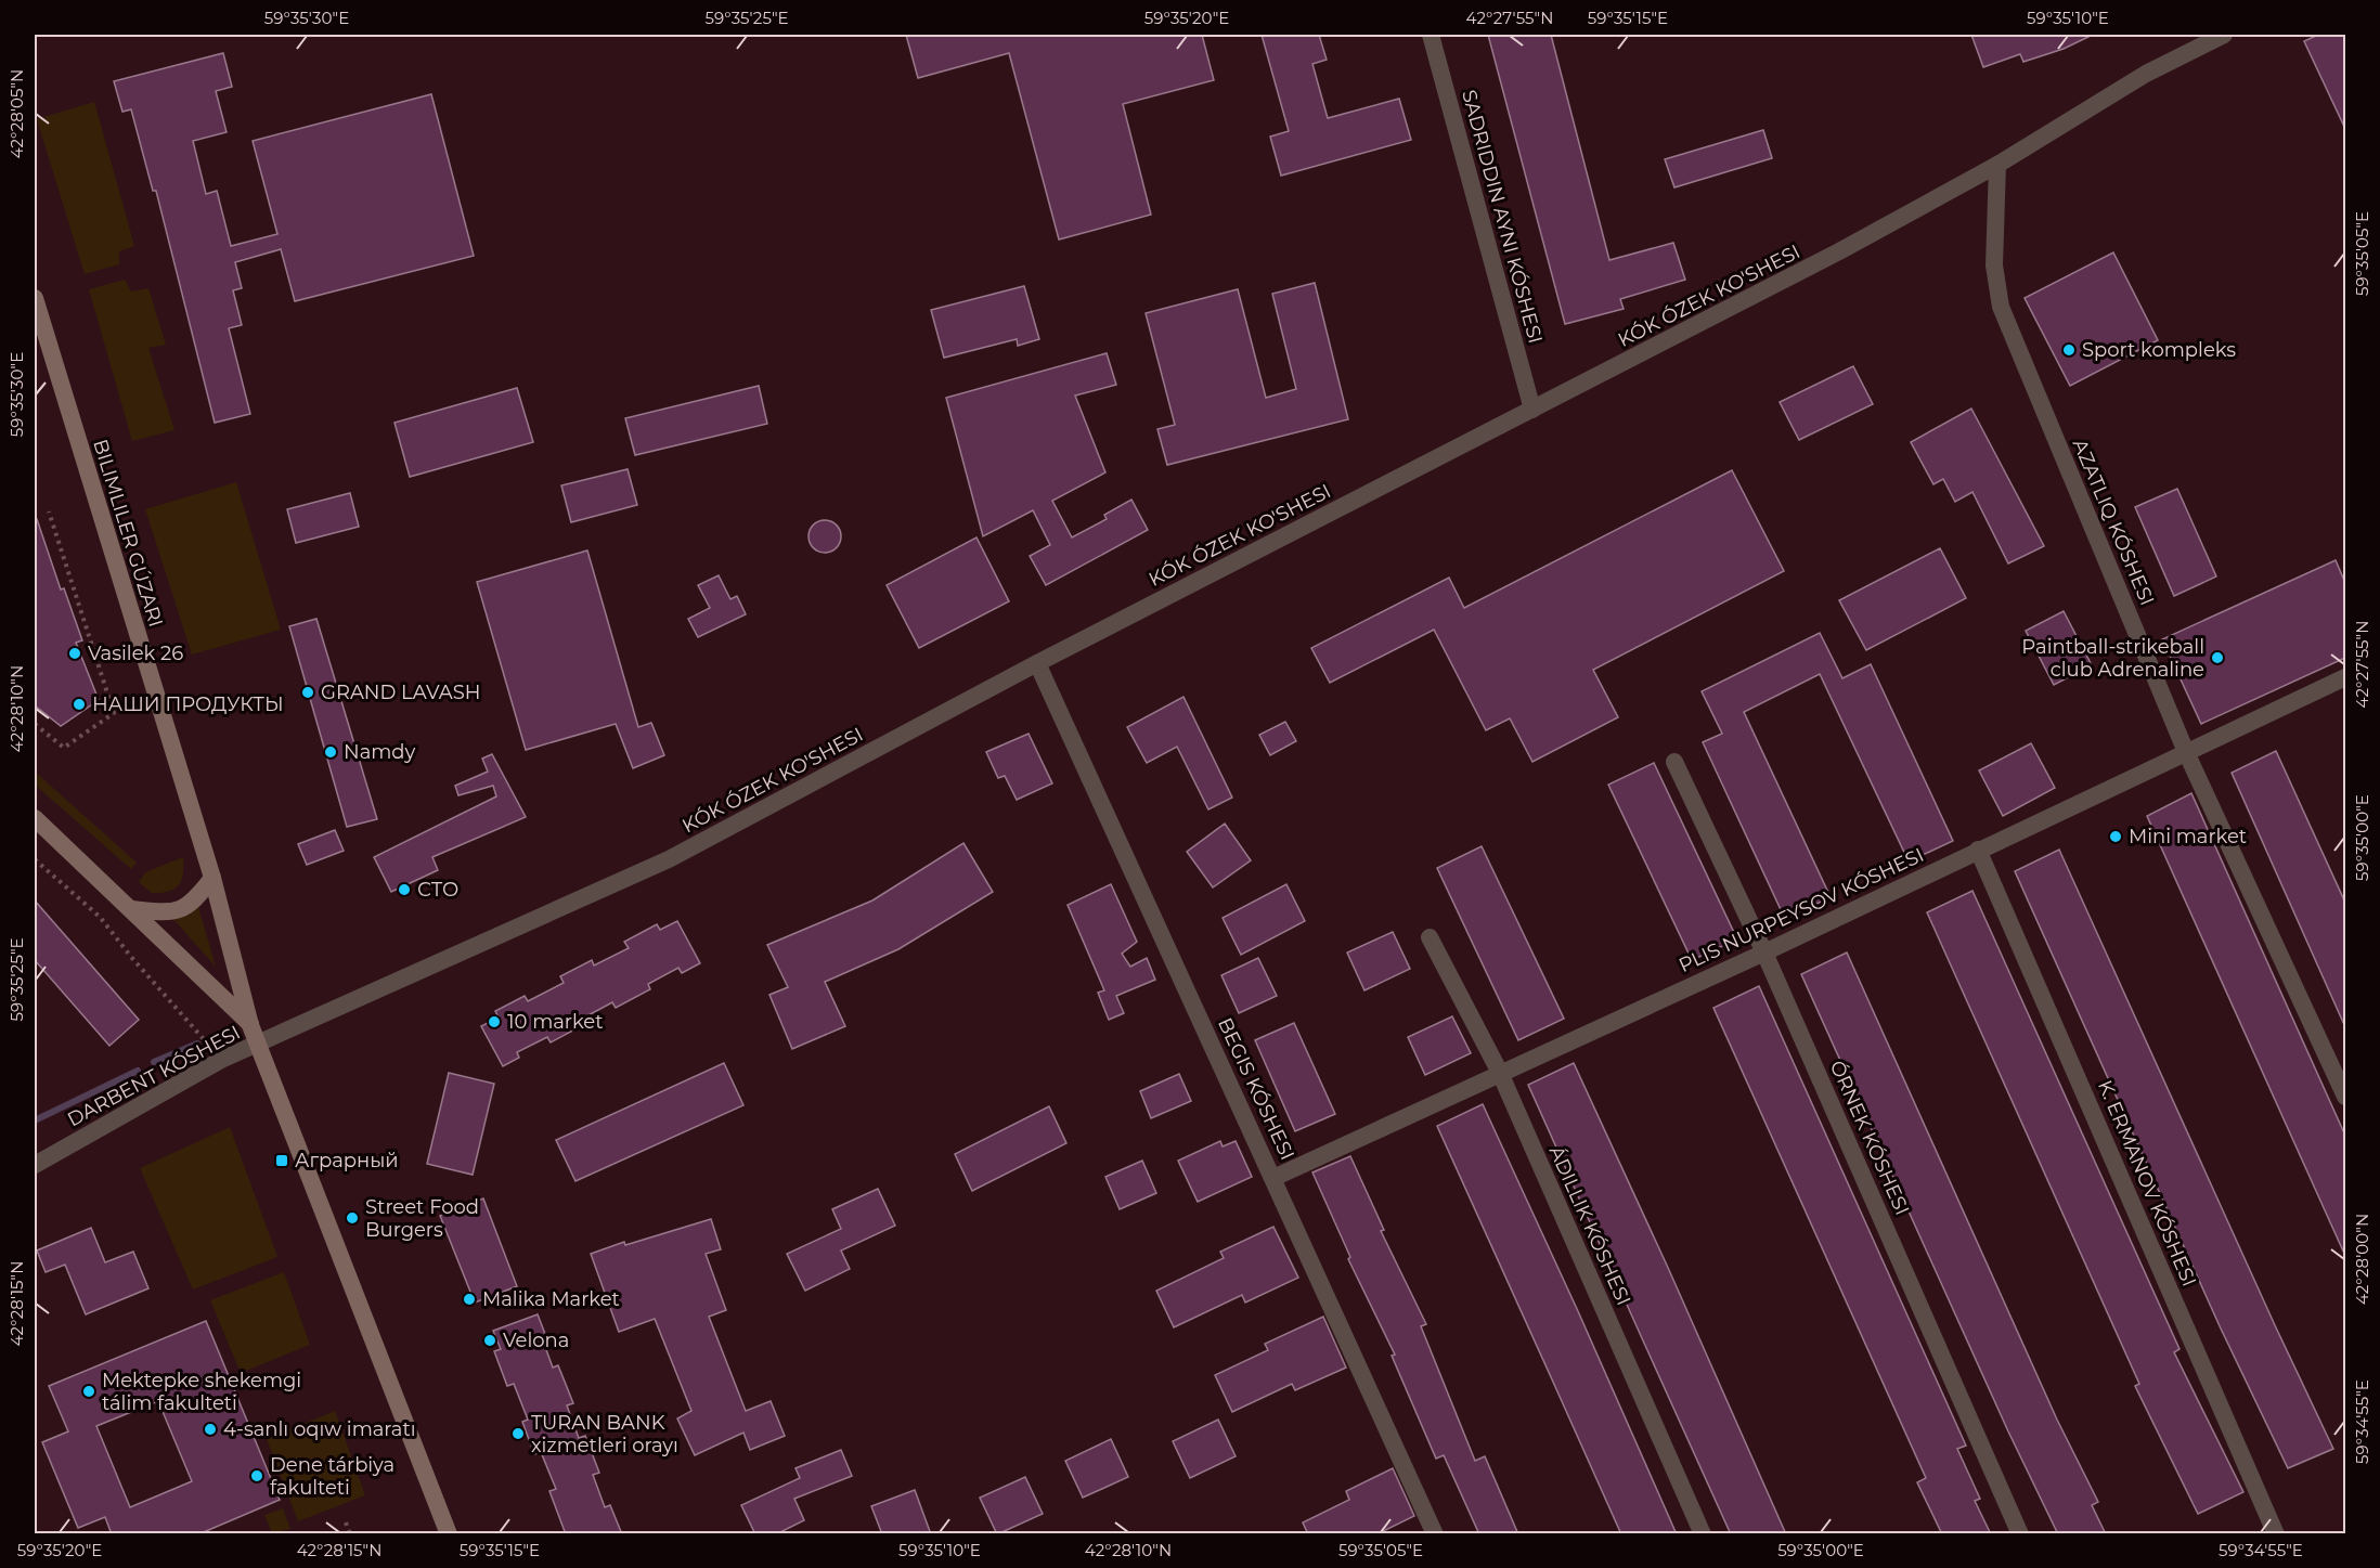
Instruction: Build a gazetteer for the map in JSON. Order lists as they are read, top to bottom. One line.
{"streets":{"street":["SADRIDDIN AYNI KÓSHESI","KÓK ÓZEK KO'SHESI","PLIS NURPEYSOV KÓSHESI","DARBENT KÓSHESI","BEGIS KÓSHESI","ÓRNEK KÓSHESI","K. ERMANOV KÓSHESI","ÁDILLIK KÓSHESI"]},"crossings":[["SADRIDDIN AYNI KÓSHESI","KÓK ÓZEK KO'SHESI"],["KÓK ÓZEK KO'SHESI","DARBENT KÓSHESI"],["KÓK ÓZEK KO'SHESI","BEGIS KÓSHESI"],["PLIS NURPEYSOV KÓSHESI","BEGIS KÓSHESI"],["PLIS NURPEYSOV KÓSHESI","ÓRNEK KÓSHESI"],["PLIS NURPEYSOV KÓSHESI","K. ERMANOV KÓSHESI"],["PLIS NURPEYSOV KÓSHESI","ÁDILLIK KÓSHESI"]],"places":{"other":["Sport kompleks","Vasilek 26","Paintball-strikeball club Adrenaline","GRAND LAVASH","НАШИ ПРОДУКТЫ","Namdy","Mini market","СТО","10 market","Street Food Burgers","Malika Market","Velona","Mektepke shekemgi tálim fakulteti","4-sanlı oqıw imaratı","TURAN BANK xizmetleri orayı","Dene tárbiya fakulteti"],"transit":["Аграрный"]},"coordinates":["59°35'30\"E","59°35'25\"E","59°35'20\"E","42°27'55\"N","59°35'15\"E","59°35'10\"E","42°28'05\"N","59°35'05\"E","42°28'10\"N","59°35'00\"E","42°28'00\"N","42°28'15\"N","59°34'55\"E"]}
